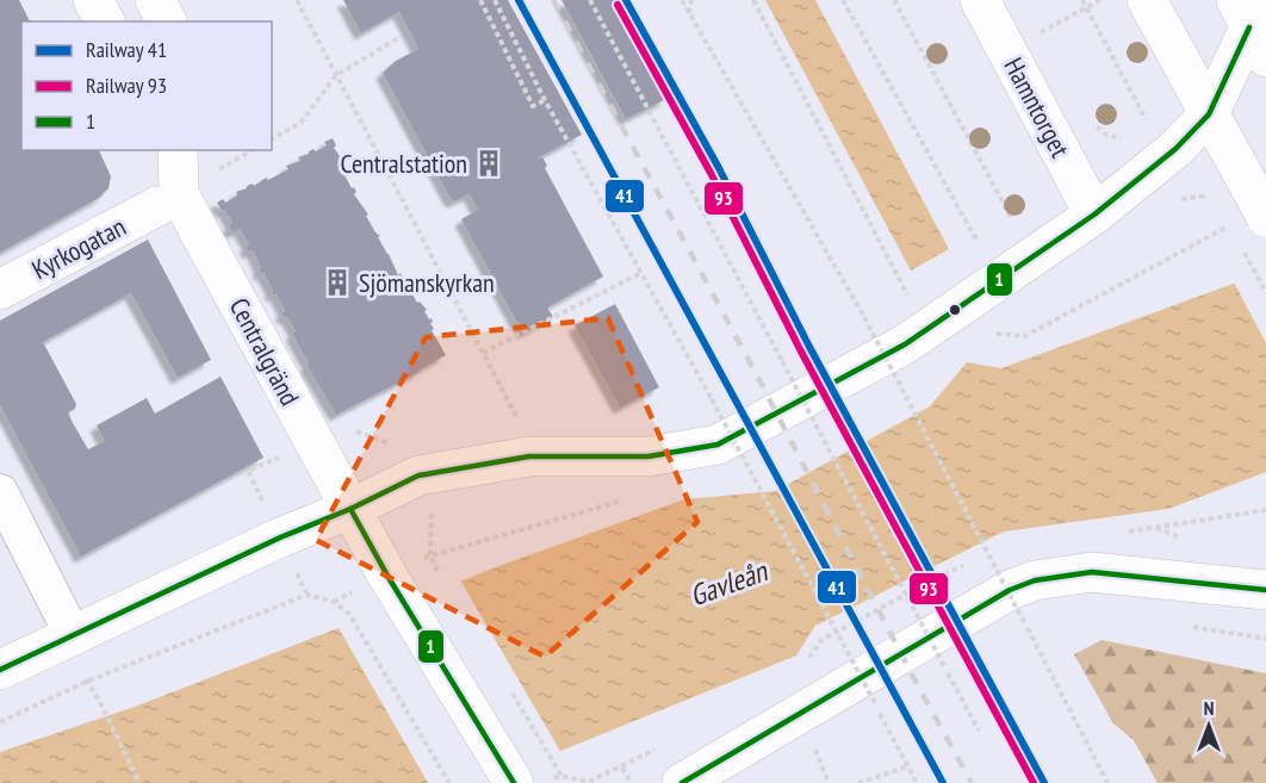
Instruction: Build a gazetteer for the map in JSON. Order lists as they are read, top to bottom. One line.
{"streets":{"street":["Hamntorget","Kyrkogatan","Centralgränd"]},"crossings":[["Kyrkogatan","Centralgränd"]],"water":["Gavleån"],"places":{"building":["Centralstation","Sjömanskyrkan"]},"lines":["rail line 41","rail line 93","transit line 1"],"legend":["Railway 41","Railway 93","1"],"north":"top"}
